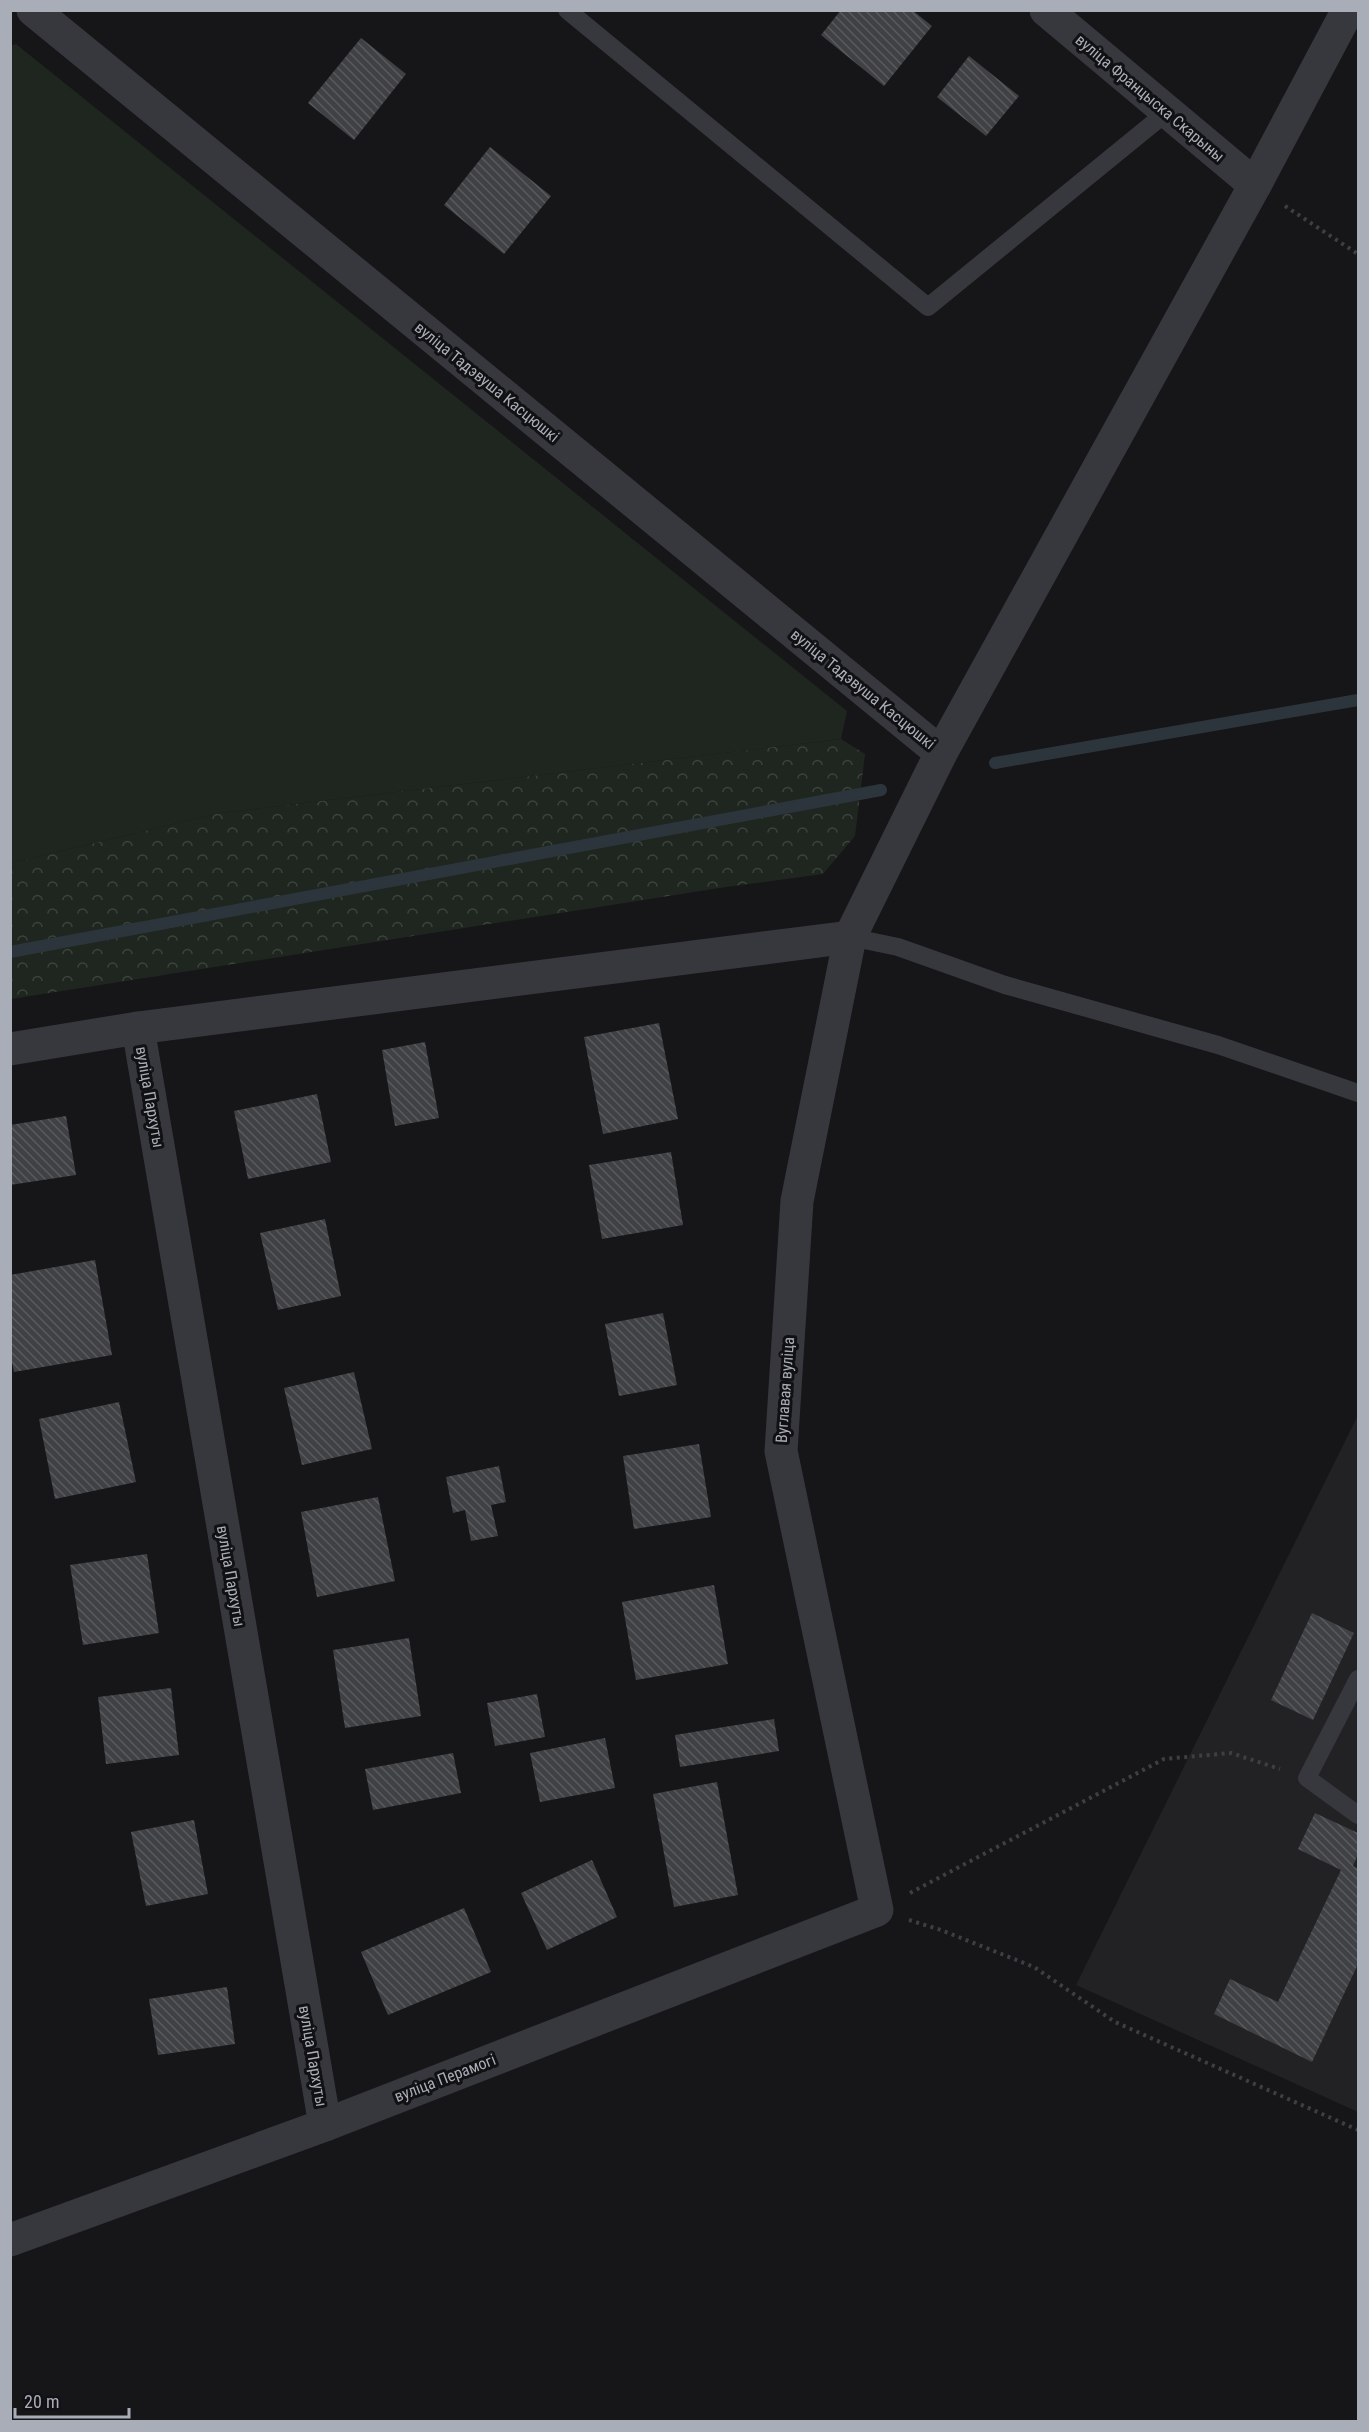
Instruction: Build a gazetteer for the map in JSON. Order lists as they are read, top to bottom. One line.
{"streets":{"street":["вуліца Францыска Скарыны","вуліца Тадэвуша Касцюшкі","вуліца Пархуты","Вуглавая вуліца","вуліца Перамогі"]},"crossings":[["вуліца Францыска Скарыны","Вуглавая вуліца"],["вуліца Тадэвуша Касцюшкі","Вуглавая вуліца"],["вуліца Пархуты","вуліца Перамогі"],["Вуглавая вуліца","вуліца Перамогі"]],"scale_bar":"20 m"}
